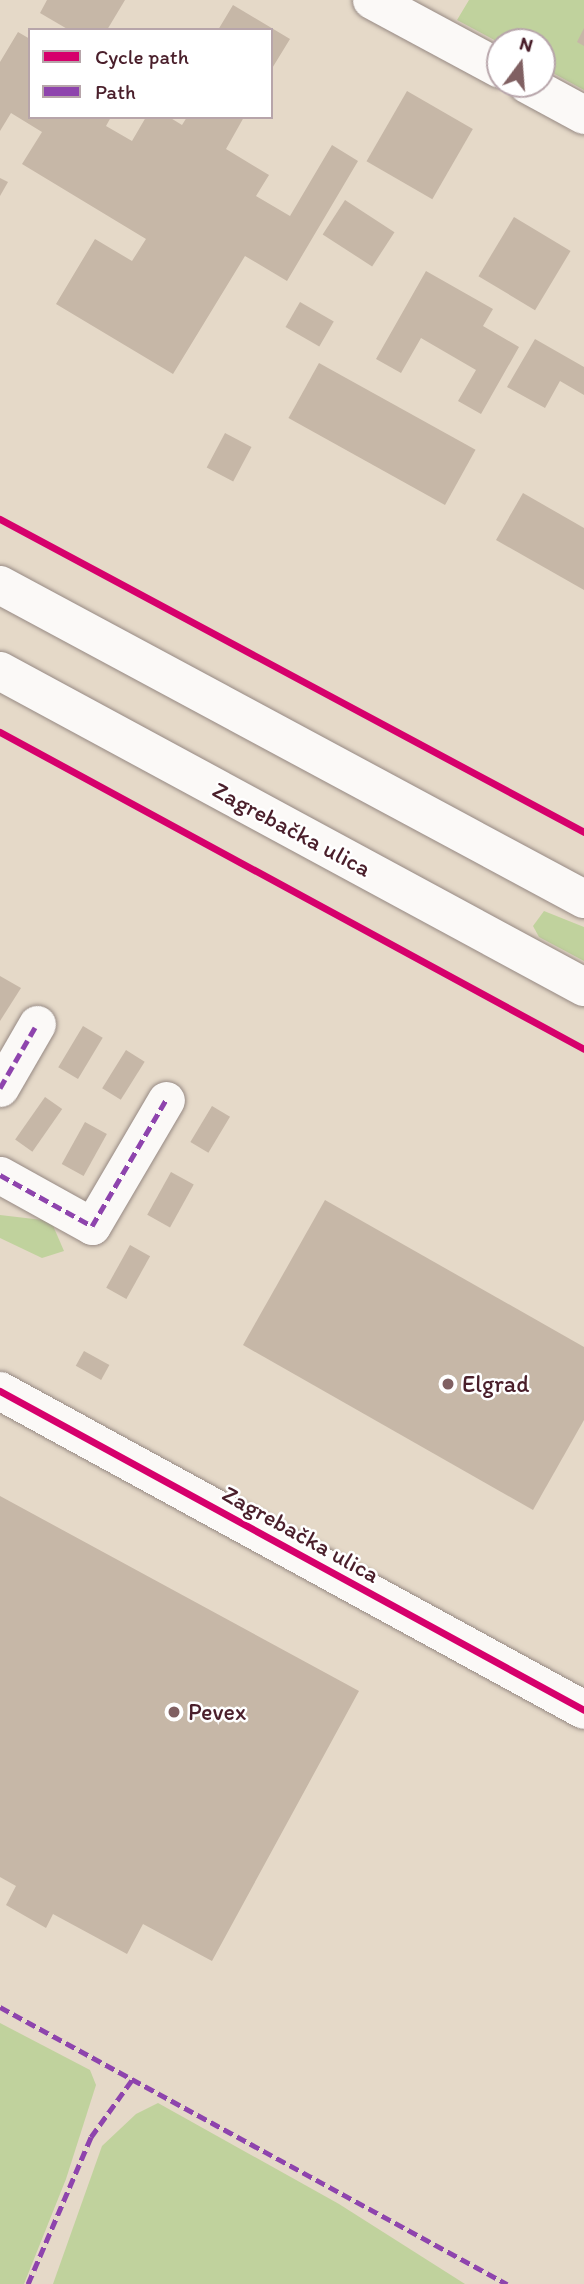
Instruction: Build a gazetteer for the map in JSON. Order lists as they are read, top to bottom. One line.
{"streets":{"main road":["Zagrebačka ulica"]},"places":["Elgrad","Pevex"],"legend":["Cycle path","Path"],"north":"top"}
